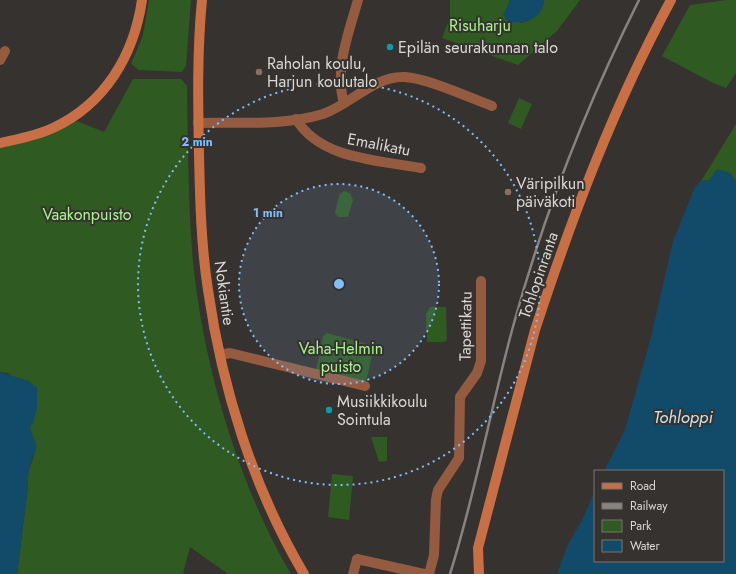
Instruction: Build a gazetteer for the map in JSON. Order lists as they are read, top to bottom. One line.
{"streets":{"street":["Emalikatu","Tohlopinranta","Nokiantie","Tapettikatu"]},"water":["Tohloppi"],"parks":["Risuharju","Vaakonpuisto","Vaha-Helmin puisto"],"places":["Epilän seurakunnan talo","Raholan koulu, Harjun koulutalo","Väripilkun päiväkoti","Musiikkikoulu Sointula"],"legend":["Road","Railway","Park","Water"],"rings":["2 min","1 min"]}
